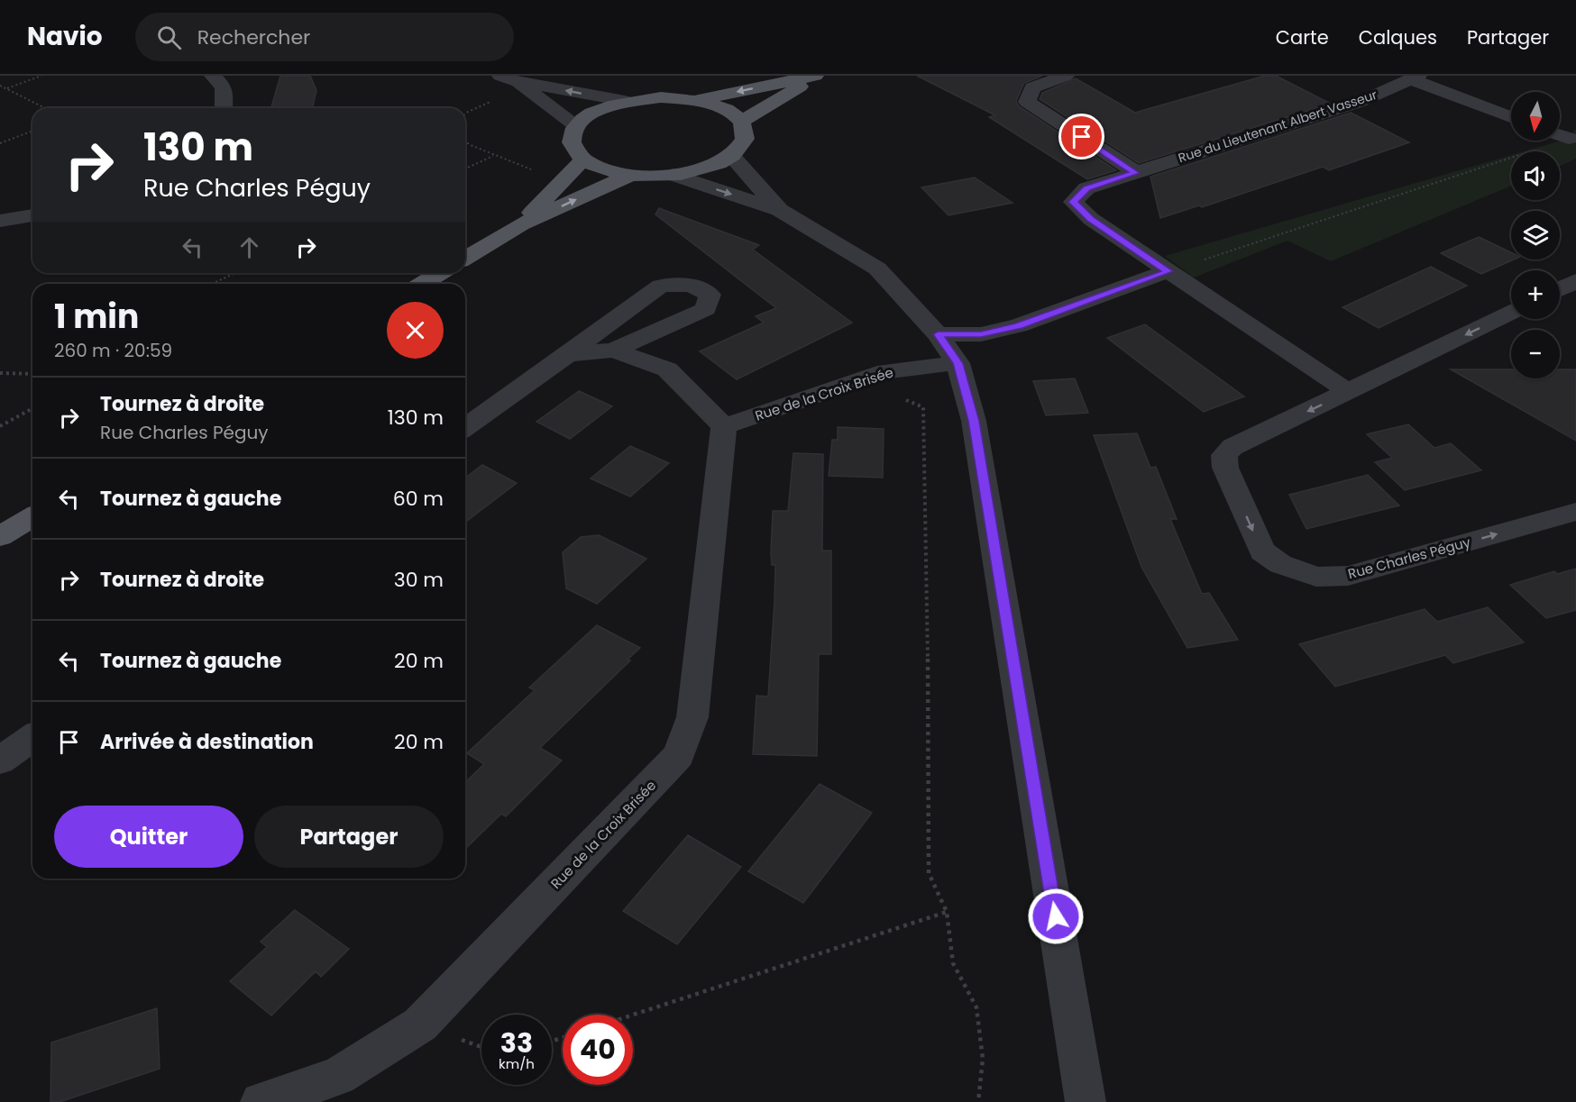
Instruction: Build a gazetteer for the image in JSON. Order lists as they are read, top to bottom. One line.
{"streets":{"street":["Rue du Lieutenant Albert Vasseur","Rue de la Croix Brisée","Rue Charles Péguy"]},"north":"bottom","page":{"header":"Navio","search":"Rechercher","nav":["Carte","Calques","Partager"],"map_buttons":["+","−"],"turn":["130 m","Rue Charles Péguy"],"heading":["1 min","260 m · 20:59"],"list":[{"name":"Tournez à droite","note":"Rue Charles Péguy","value":"130 m"},{"name":"Tournez à gauche","value":"60 m"},{"name":"Tournez à droite","value":"30 m"},{"name":"Tournez à gauche","value":"20 m"},{"name":"Arrivée à destination","value":"20 m"}],"buttons":["Quitter","Partager"],"speed":"33 km/h","limit":"40"}}
